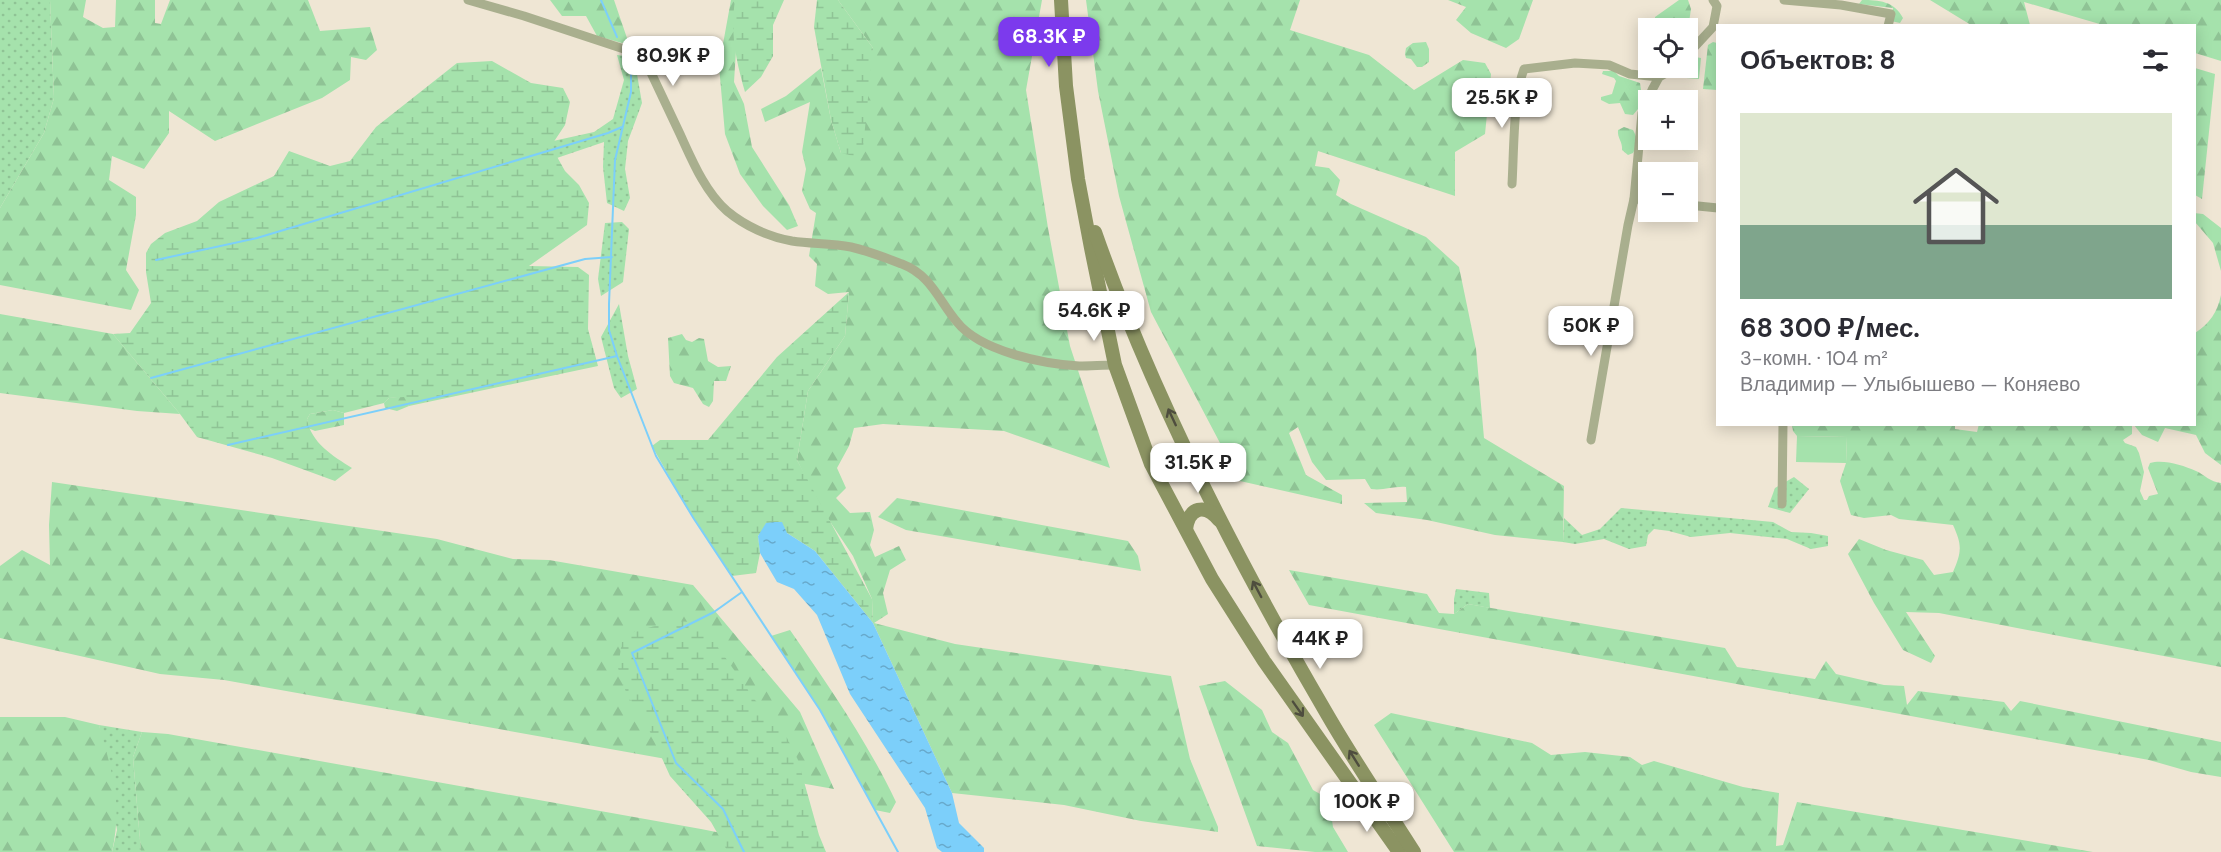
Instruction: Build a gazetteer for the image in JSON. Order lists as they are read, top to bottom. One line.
{"page":{"price":["68.3K ₽","80.9K ₽","25.5K ₽","54.6K ₽","50K ₽","31.5K ₽","44K ₽","100K ₽"],"map_buttons":["+","−"],"heading":"Объектов: 8","list":[{"name":"68 300 ₽/мес.","note":"3-комн. · 104 m² · Владимир — Улыбышево — Коняево"}]}}
